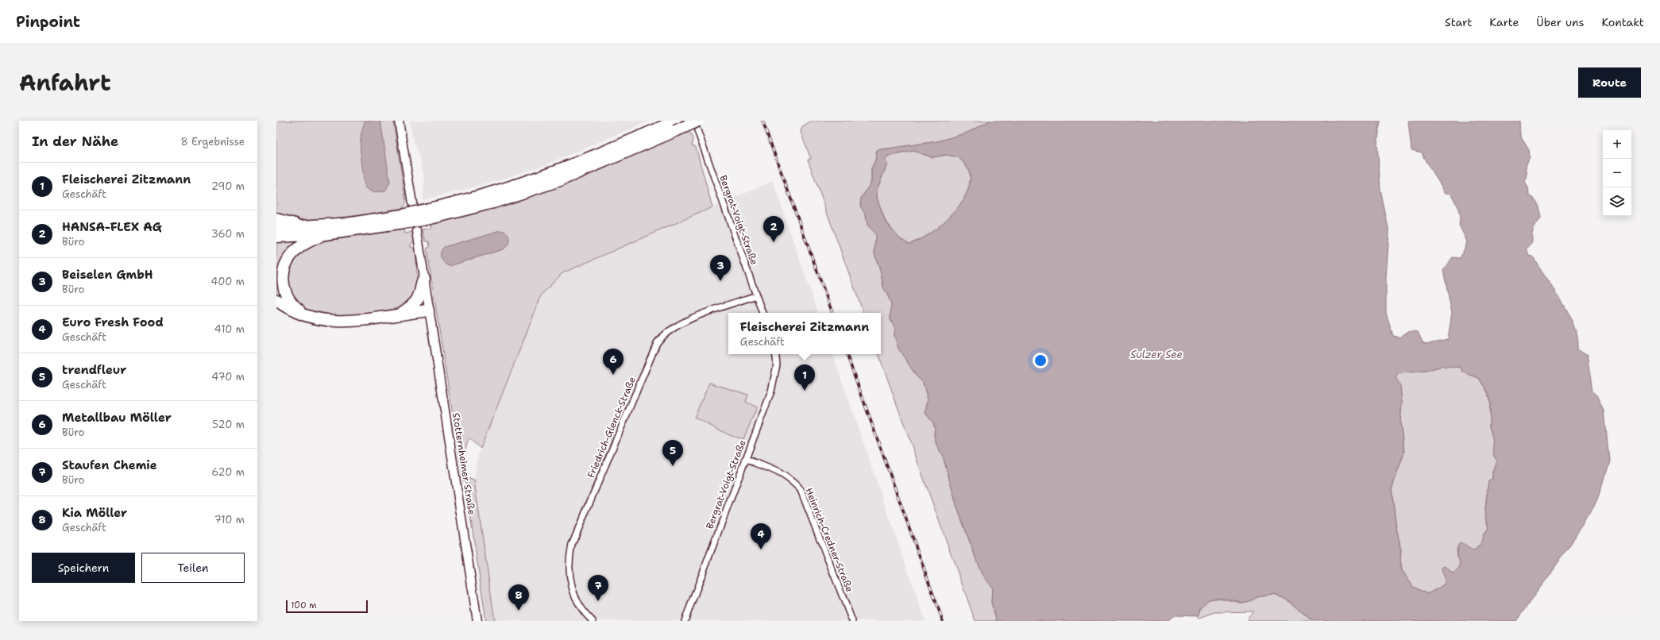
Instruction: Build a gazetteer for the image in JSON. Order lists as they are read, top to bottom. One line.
{"streets":{"main road":["Stotternheimer Straße"],"street":["Bergrat-Voigt-Straße","Friedrich-Glenck-Straße","Heinrich-Credner-Straße"]},"crossings":[["Bergrat-Voigt-Straße","Friedrich-Glenck-Straße"],["Bergrat-Voigt-Straße","Heinrich-Credner-Straße"]],"water":["Sulzer See"],"scale_bar":"100 m","page":{"header":"Pinpoint","nav":["Start","Karte","Über uns","Kontakt"],"title":"Anfahrt","buttons":["Route",["Speichern","Teilen"]],"heading":["In der Nähe","8 Ergebnisse"],"map_buttons":["+","−"],"list":[{"mark":"1","name":"Fleischerei Zitzmann","note":"Geschäft","value":"290 m"},{"mark":"2","name":"HANSA-FLEX AG","note":"Büro","value":"360 m"},{"mark":"3","name":"Beiselen GmbH","note":"Büro","value":"400 m"},{"mark":"4","name":"Euro Fresh Food","note":"Geschäft","value":"410 m"},{"mark":"5","name":"trendfleur","note":"Geschäft","value":"470 m"},{"mark":"6","name":"Metallbau Möller","note":"Büro","value":"520 m"},{"mark":"7","name":"Staufen Chemie","note":"Büro","value":"620 m"},{"mark":"8","name":"Kia Möller","note":"Geschäft","value":"710 m"}],"pins":["2","3","6","1","5","4","7","8"],"popup":["Fleischerei Zitzmann","Geschäft"],"scale":"100 m"}}
